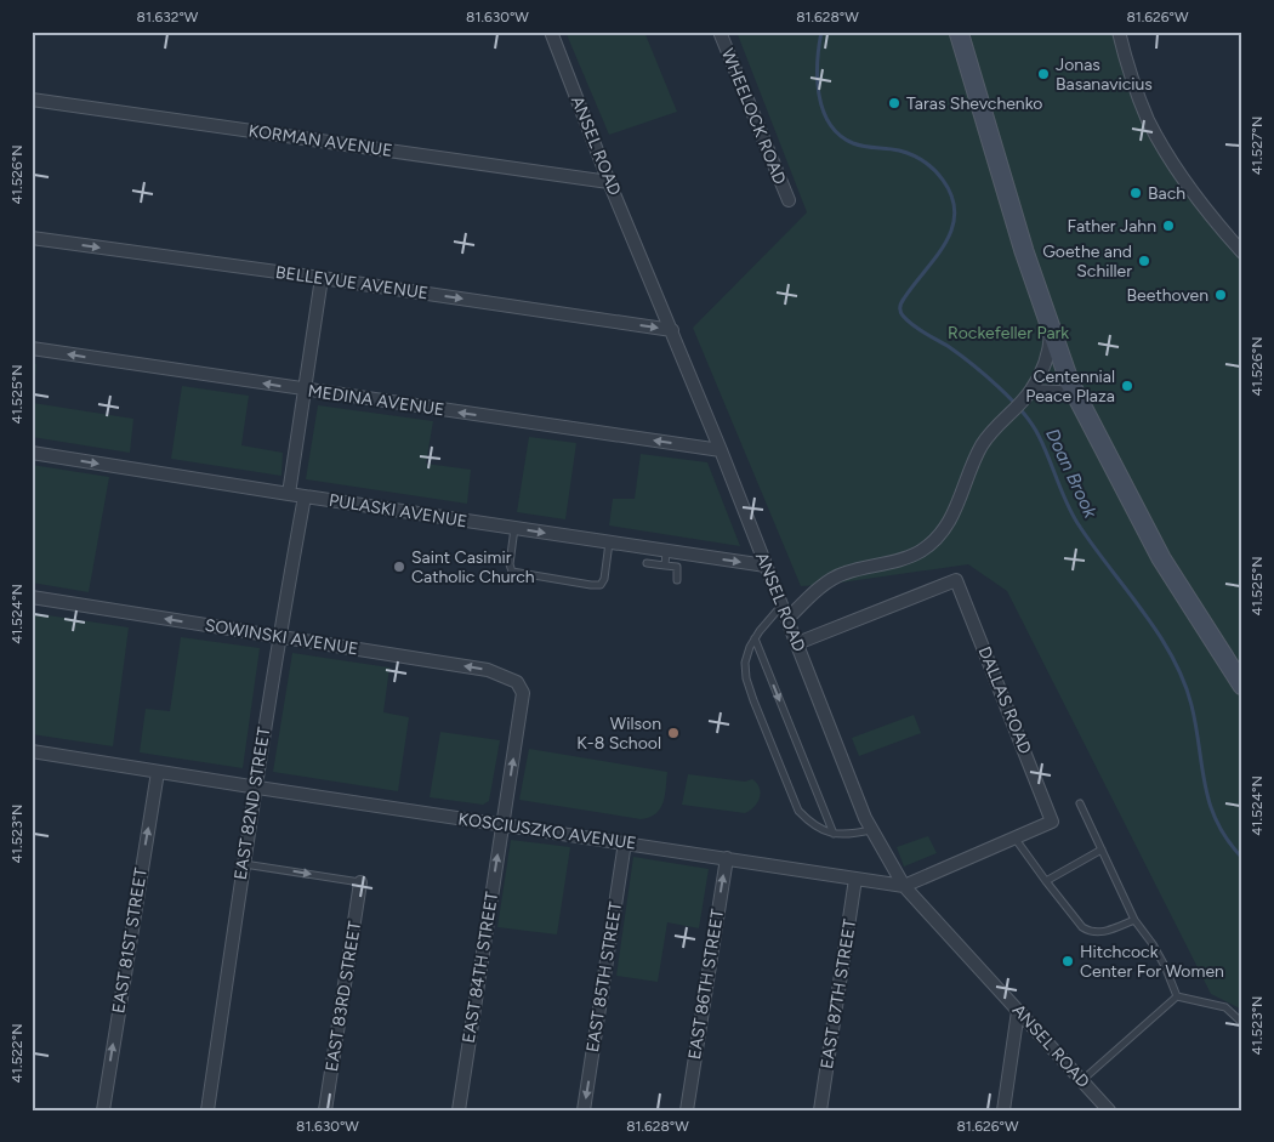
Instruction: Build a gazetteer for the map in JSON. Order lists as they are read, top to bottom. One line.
{"streets":{"street":["WHEELOCK ROAD","KORMAN AVENUE","ANSEL ROAD","BELLEVUE AVENUE","MEDINA AVENUE","PULASKI AVENUE","SOWINSKI AVENUE","DALLAS ROAD","EAST 82ND STREET","KOSCIUSZKO AVENUE","EAST 81ST STREET","EAST 84TH STREET","EAST 85TH STREET","EAST 86TH STREET","EAST 87TH STREET","EAST 83RD STREET"]},"crossings":[["KORMAN AVENUE","ANSEL ROAD"],["ANSEL ROAD","BELLEVUE AVENUE"],["ANSEL ROAD","MEDINA AVENUE"],["ANSEL ROAD","PULASKI AVENUE"],["ANSEL ROAD","DALLAS ROAD"],["ANSEL ROAD","KOSCIUSZKO AVENUE"],["PULASKI AVENUE","EAST 82ND STREET"],["SOWINSKI AVENUE","EAST 82ND STREET"],["SOWINSKI AVENUE","EAST 84TH STREET"],["EAST 82ND STREET","KOSCIUSZKO AVENUE"],["KOSCIUSZKO AVENUE","EAST 81ST STREET"],["KOSCIUSZKO AVENUE","EAST 84TH STREET"],["KOSCIUSZKO AVENUE","EAST 85TH STREET"],["KOSCIUSZKO AVENUE","EAST 86TH STREET"],["KOSCIUSZKO AVENUE","EAST 87TH STREET"]],"one_way":["BELLEVUE AVENUE","MEDINA AVENUE","PULASKI AVENUE","SOWINSKI AVENUE","EAST 81ST STREET","EAST 84TH STREET","EAST 85TH STREET","EAST 86TH STREET"],"water":["Doan Brook"],"parks":["Rockefeller Park"],"places":["Jonas Basanavicius","Taras Shevchenko","Bach","Father Jahn","Goethe and Schiller","Beethoven","Centennial Peace Plaza","Saint Casimir Catholic Church","Wilson K-8 School","Hitchcock Center For Women"],"coordinates":["81.632°W","81.630°W","81.628°W","81.626°W","41.527°N","41.526°N","41.525°N","41.524°N","41.523°N","41.522°N"]}
